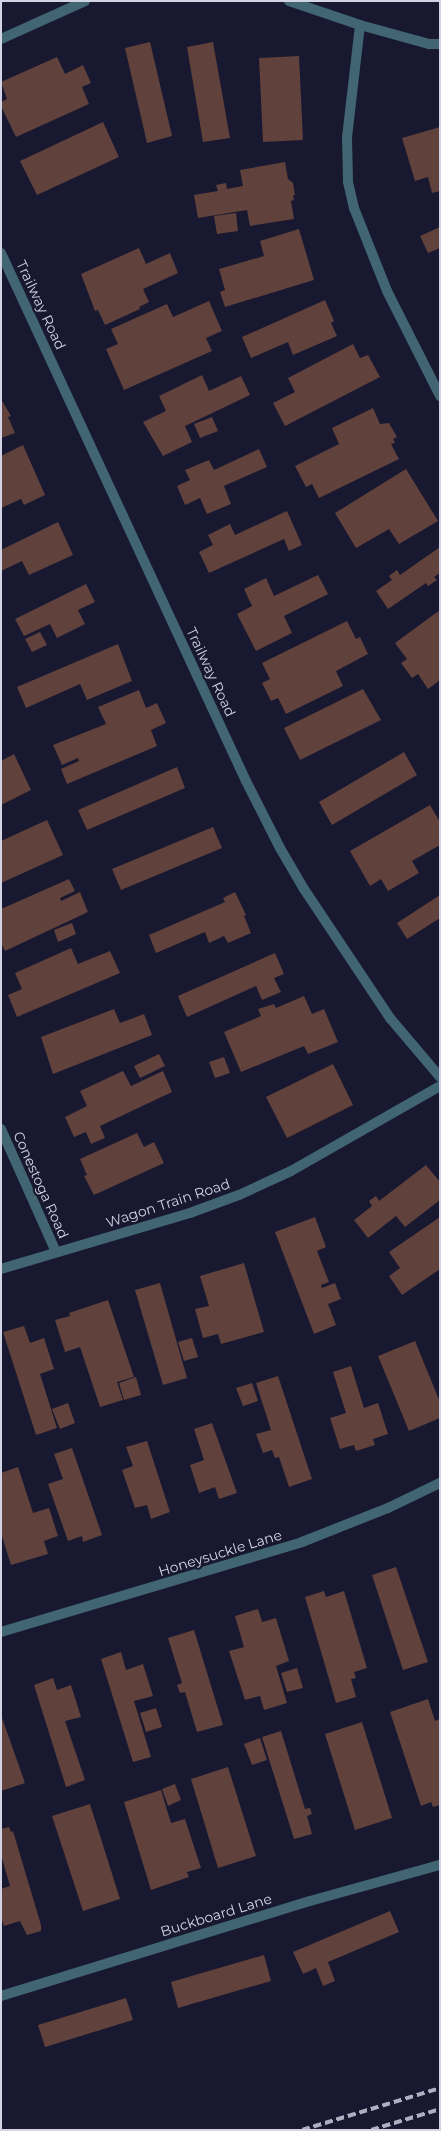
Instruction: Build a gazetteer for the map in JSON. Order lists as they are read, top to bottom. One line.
{"streets":{"street":["Trailway Road","Conestoga Road","Wagon Train Road","Honeysuckle Lane","Buckboard Lane"]},"crossings":[["Conestoga Road","Wagon Train Road"]]}
